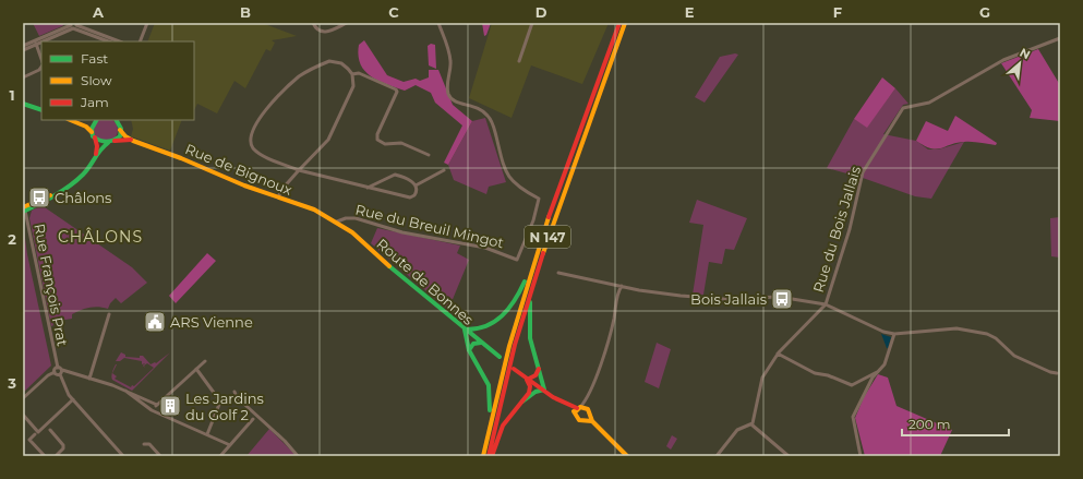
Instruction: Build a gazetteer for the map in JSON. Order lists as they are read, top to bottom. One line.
{"streets":{"main road":["Rue de Bignoux","N 147","Route de Bonnes"],"street":["Rue du Breuil Mingot","Rue du Bois Jallais","Rue François Prat"]},"crossings":[["Rue de Bignoux","Rue du Breuil Mingot"],["Rue de Bignoux","Route de Bonnes"],["Rue du Breuil Mingot","Route de Bonnes"]],"districts":["CHÂLONS"],"places":{"bus stop":["Châlons","Bois Jallais"],"public building":["ARS Vienne"],"building":["Les Jardins du Golf 2"]},"legend":["Fast","Slow","Jam"],"scale_bar":"200 m","north":"top right","grid":{"columns":["A","B","C","D","E","F","G"],"rows":["1","2","3"]}}
